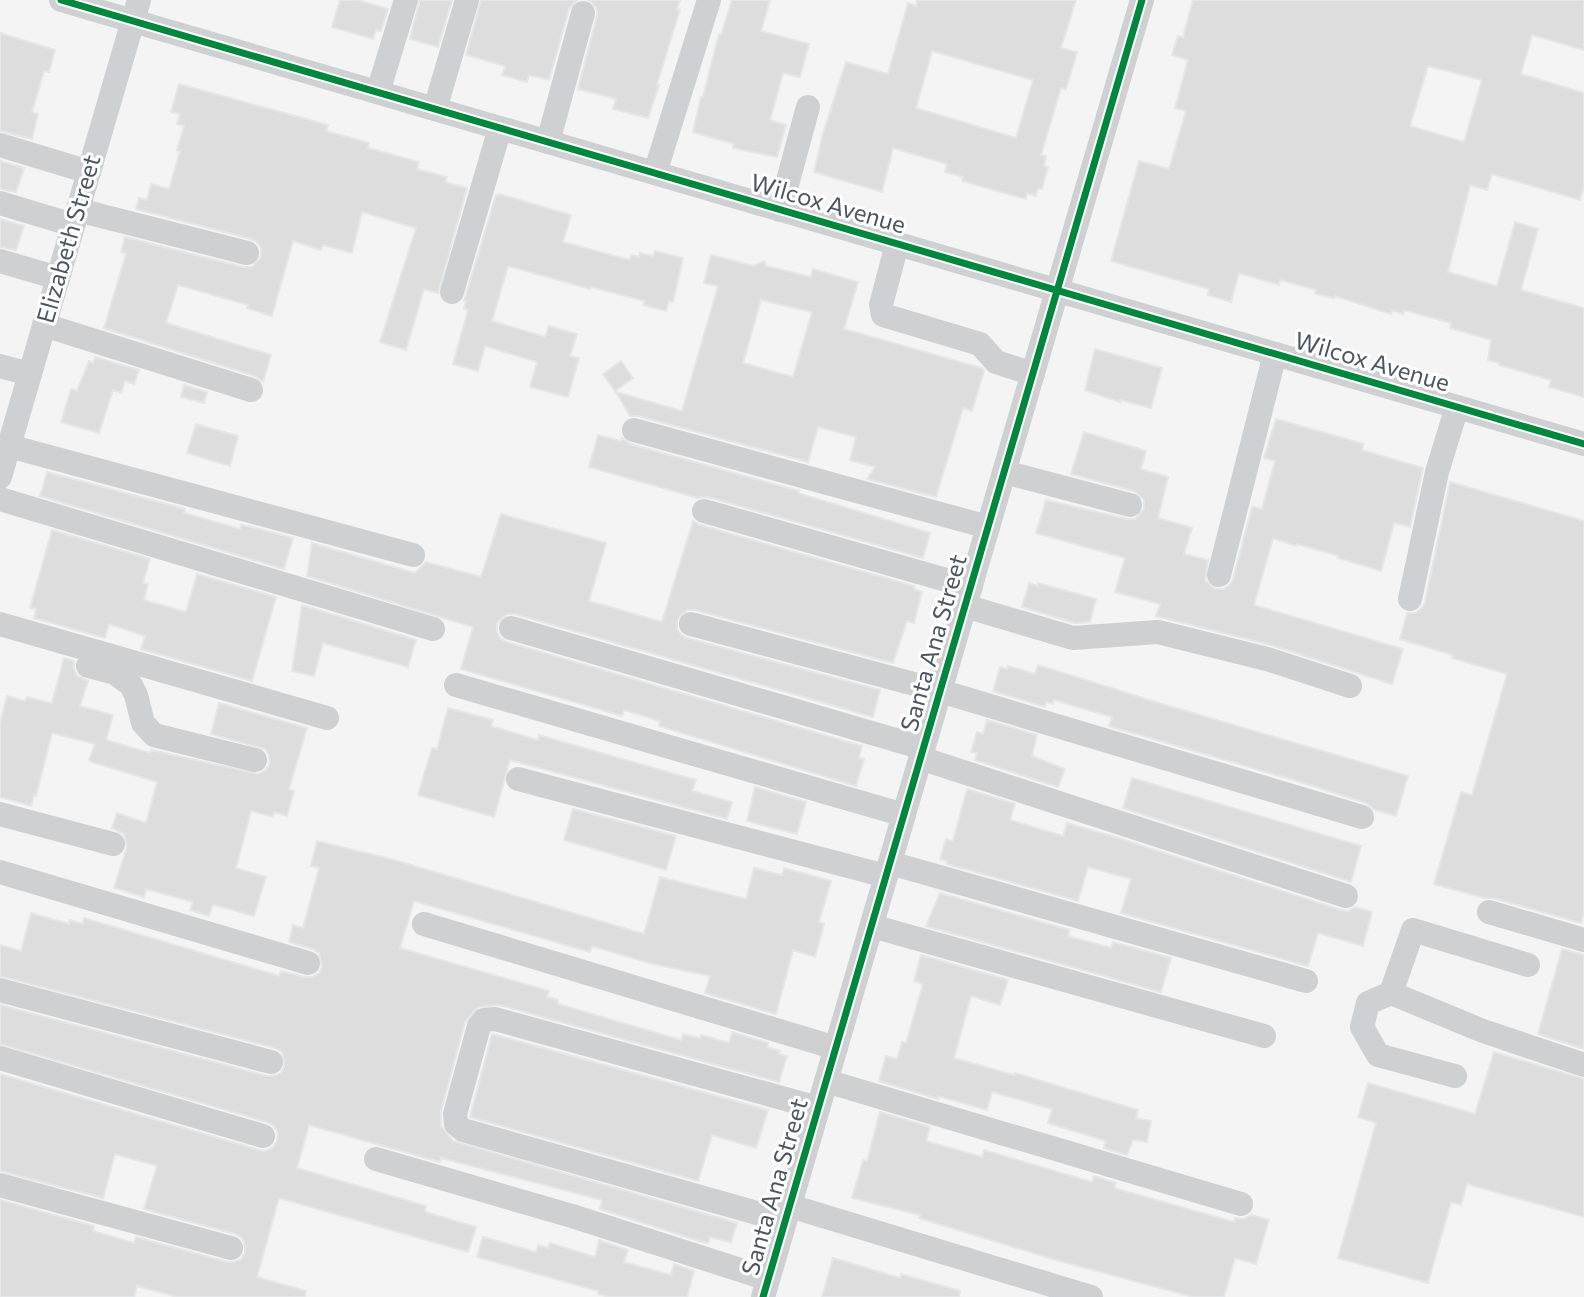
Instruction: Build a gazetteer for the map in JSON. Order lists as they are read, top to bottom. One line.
{"streets":{"street":["Wilcox Avenue","Elizabeth Street","Santa Ana Street"]},"crossings":[["Wilcox Avenue","Elizabeth Street"],["Wilcox Avenue","Santa Ana Street"]]}
